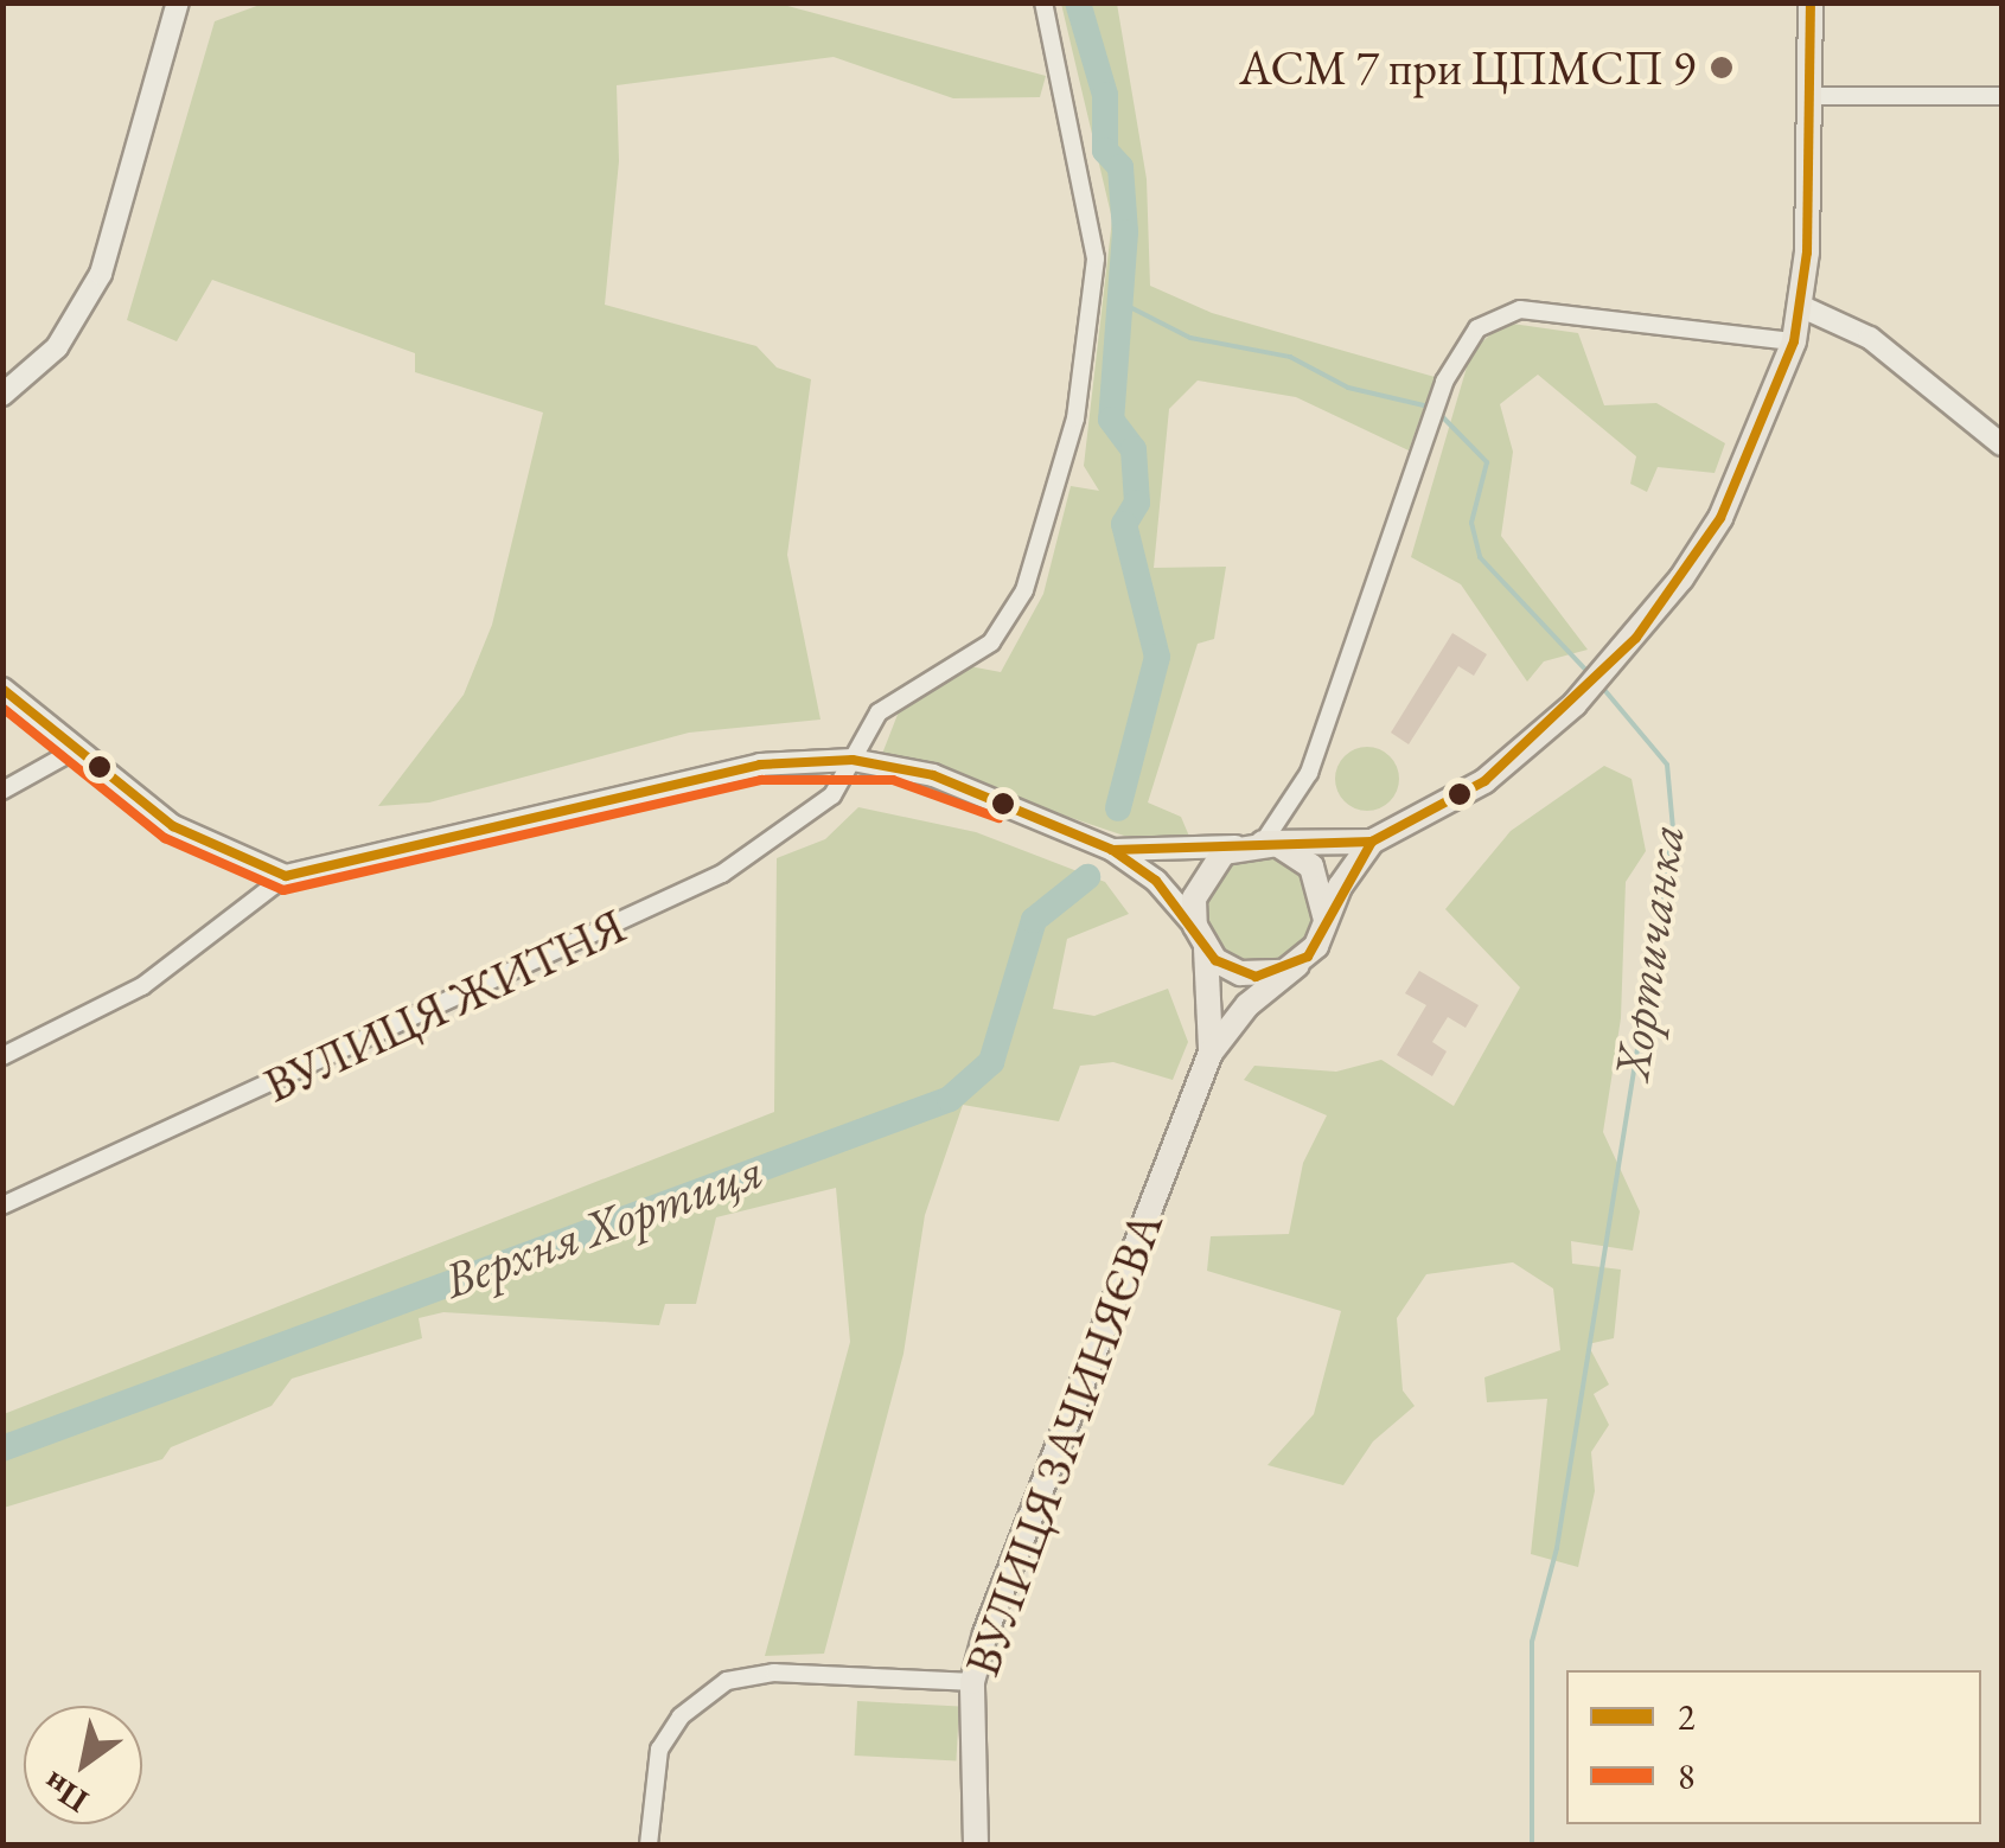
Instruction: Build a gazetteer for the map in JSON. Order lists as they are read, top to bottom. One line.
{"streets":{"main road":["ВУЛИЦЯ ЗАЧИНЯЄВА"],"street":["ВУЛИЦЯ ЖИТНЯ"]},"water":["Хортичанка","Верхня Хортиця"],"places":["АСМ 7 при ЦПМСП 9"],"lines":["transit line 2","transit line 8"],"legend":["2","8"],"north":"bottom left"}
